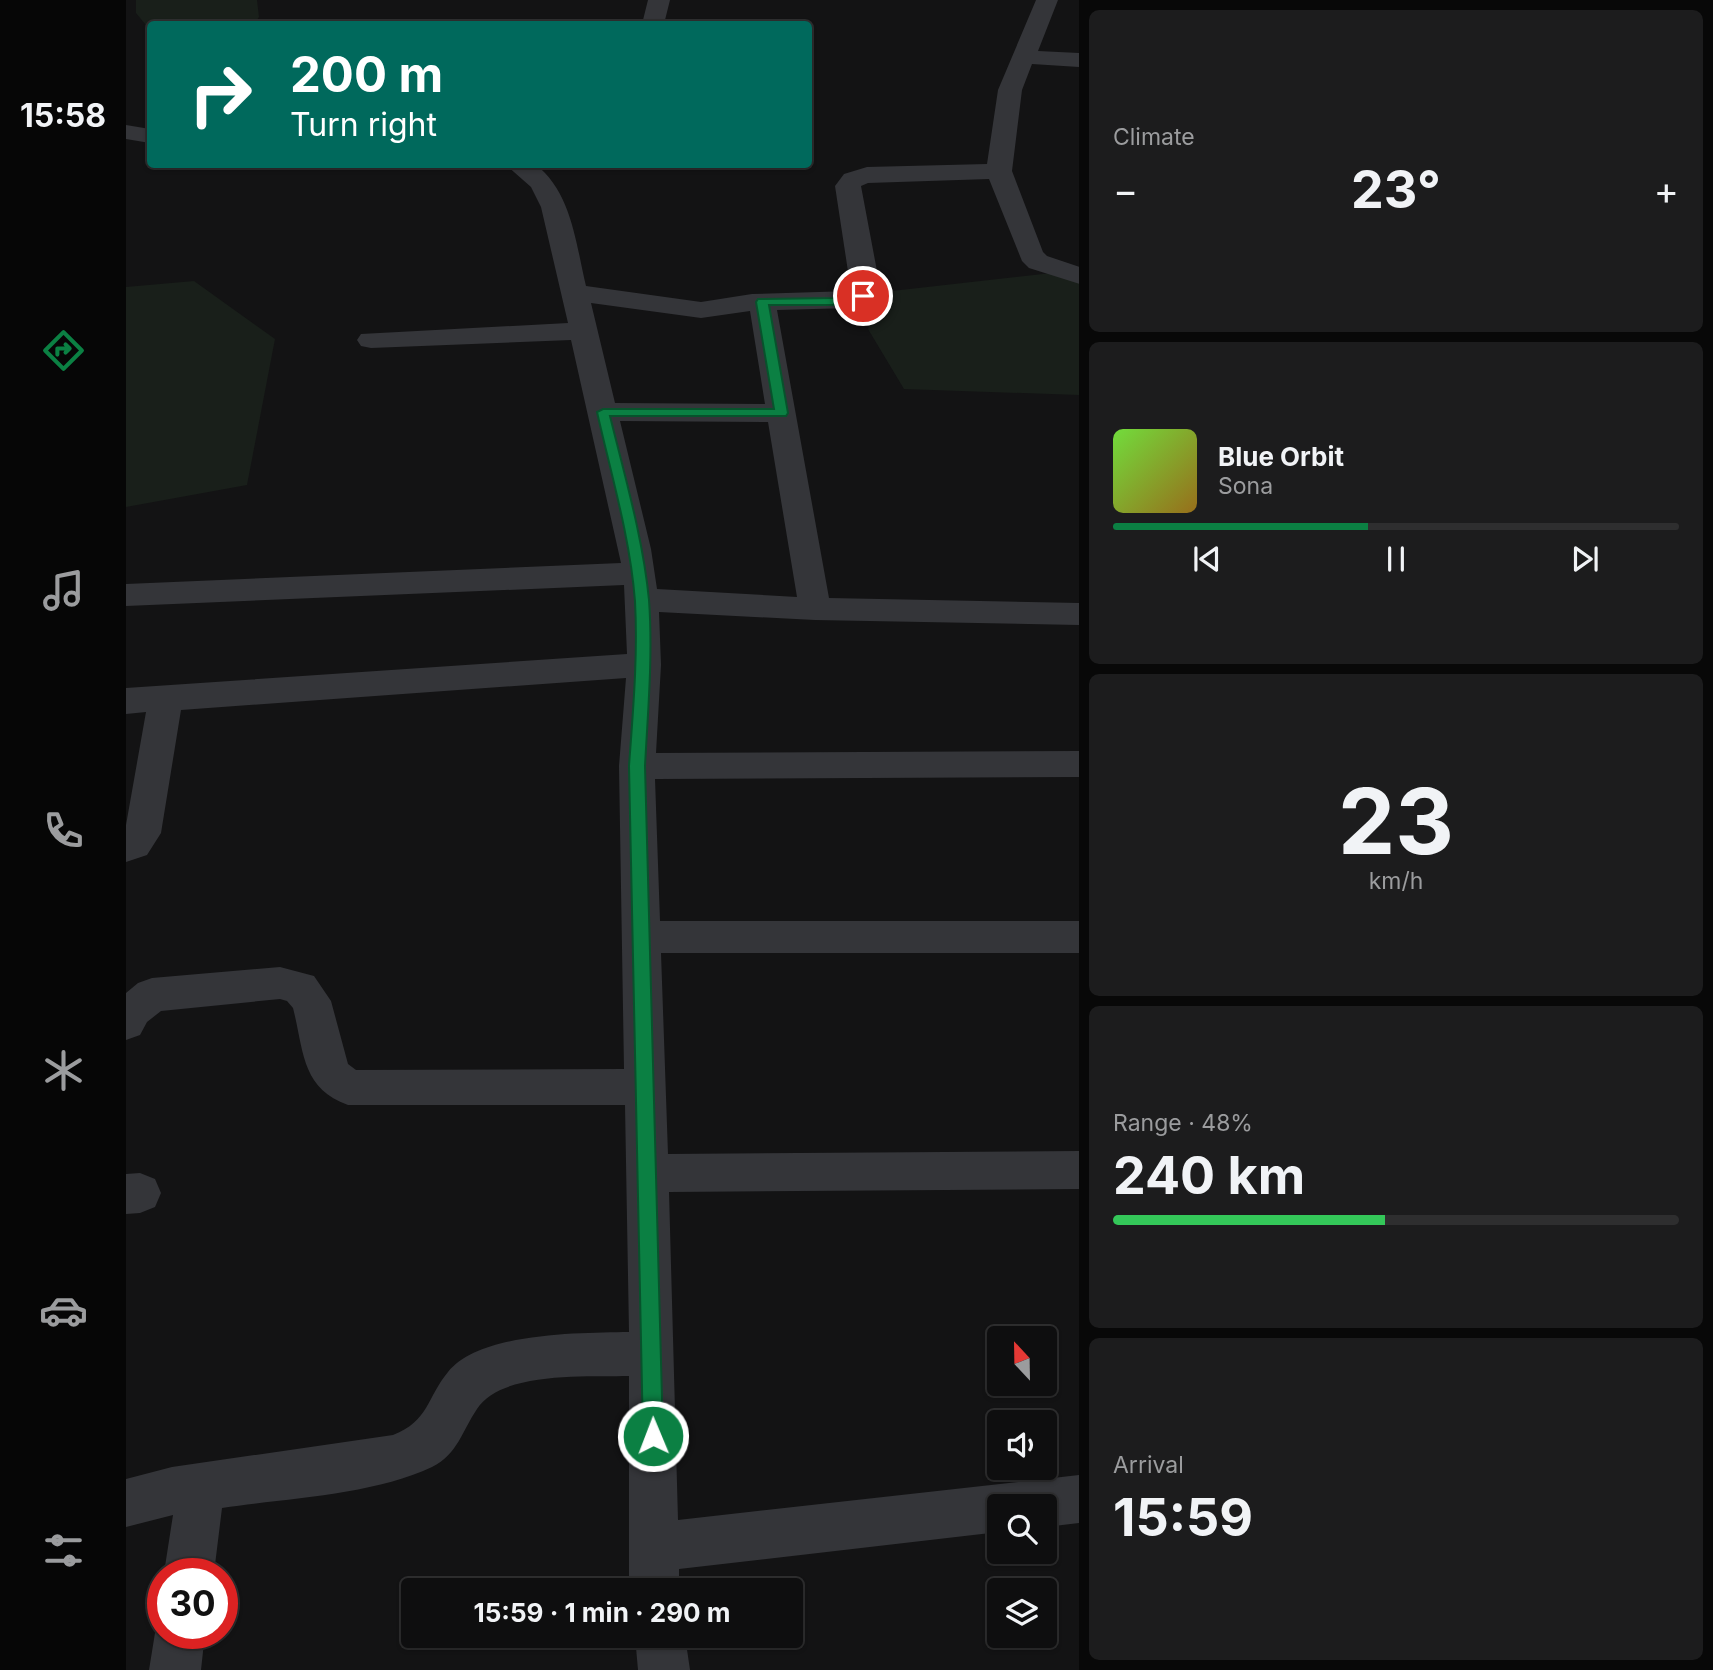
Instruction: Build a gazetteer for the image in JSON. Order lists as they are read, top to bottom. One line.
{"north":"top","page":{"tabs":"15:58","tile":["Climate",["23","km/h"],["Range · 48%","240 km"],["Arrival","15:59"]],"turn":["200 m","Turn right"],"heat":["−","23°","+"],"song":["Blue Orbit","Sona"],"limit":"30","trip":"15:59 · 1 min · 290 m"}}
